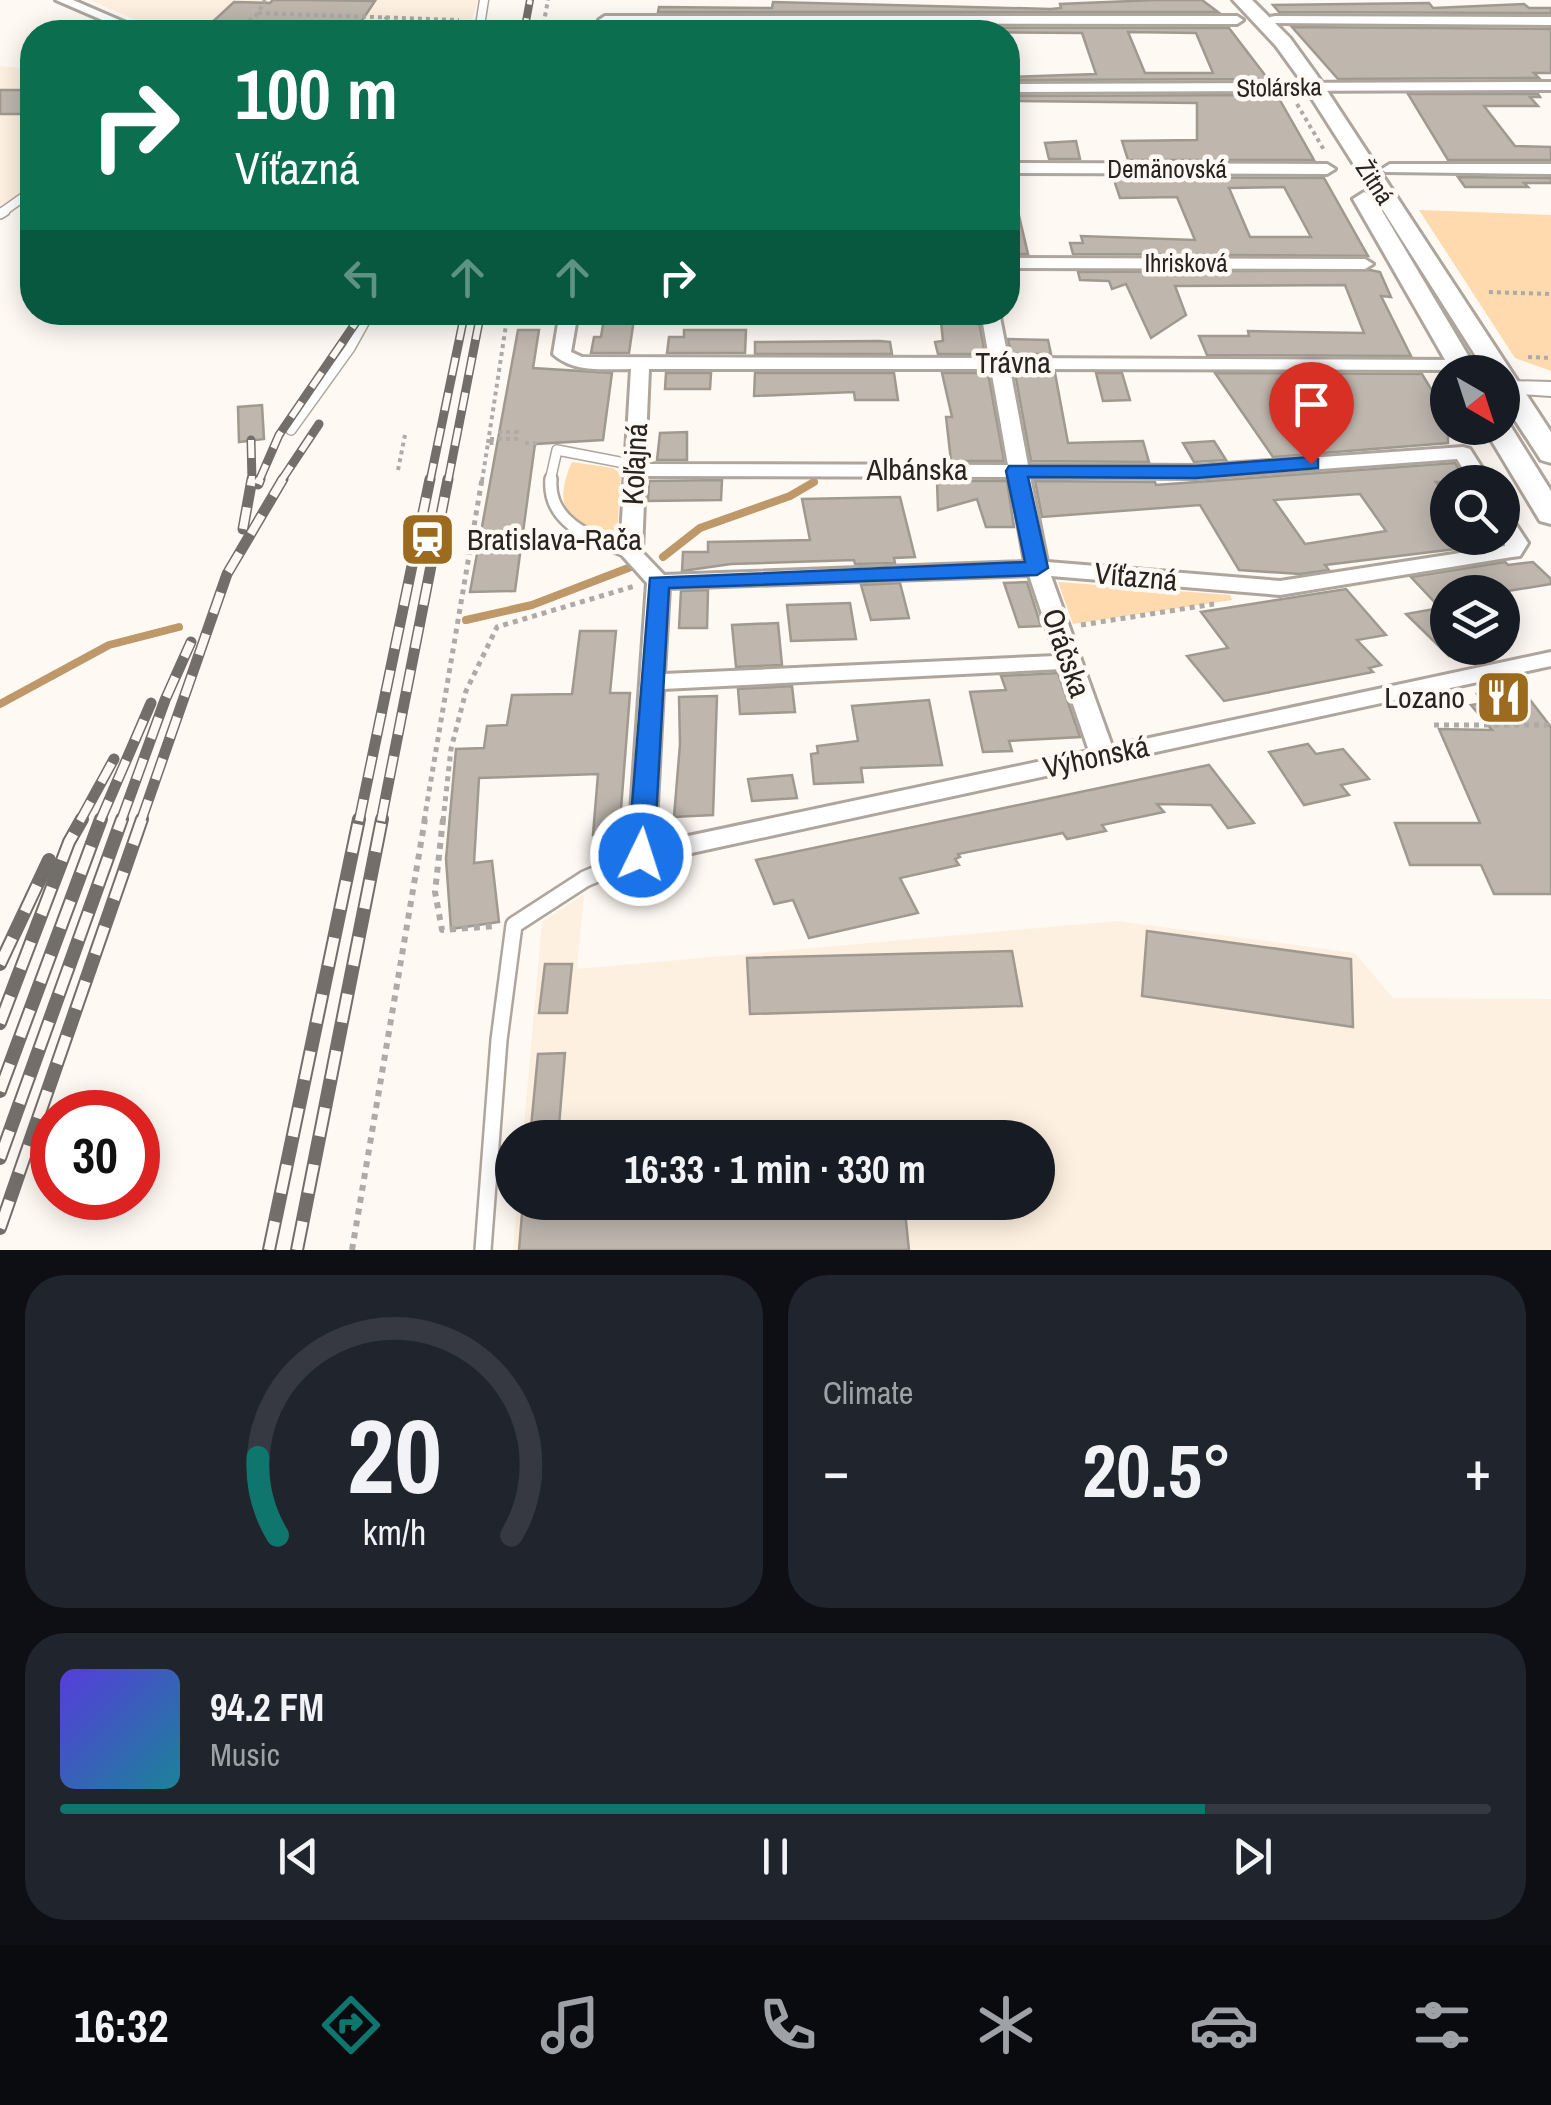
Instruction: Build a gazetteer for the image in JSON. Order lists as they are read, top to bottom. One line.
{"streets":{"main road":["Žitná"],"street":["Stolárska","Demänovská","Ihrisková","Trávna","Koľajná","Albánska","Víťazná","Oráčska","Výhonská"]},"crossings":[["Stolárska","Žitná"],["Trávna","Koľajná"],["Trávna","Oráčska"],["Koľajná","Albánska"],["Albánska","Oráčska"],["Víťazná","Oráčska"],["Oráčska","Výhonská"]],"places":{"station":["Bratislava-Rača"],"restaurant":["Lozano"]},"north":"bottom right","page":{"turn":["100 m","Víťazná"],"limit":"30","trip":"16:33 · 1 min · 330 m","tile":"Climate","heat":["−","20.5°","+"],"song":["94.2 FM","Music"],"tabs":"16:32","gauge":["20","km/h"]}}
